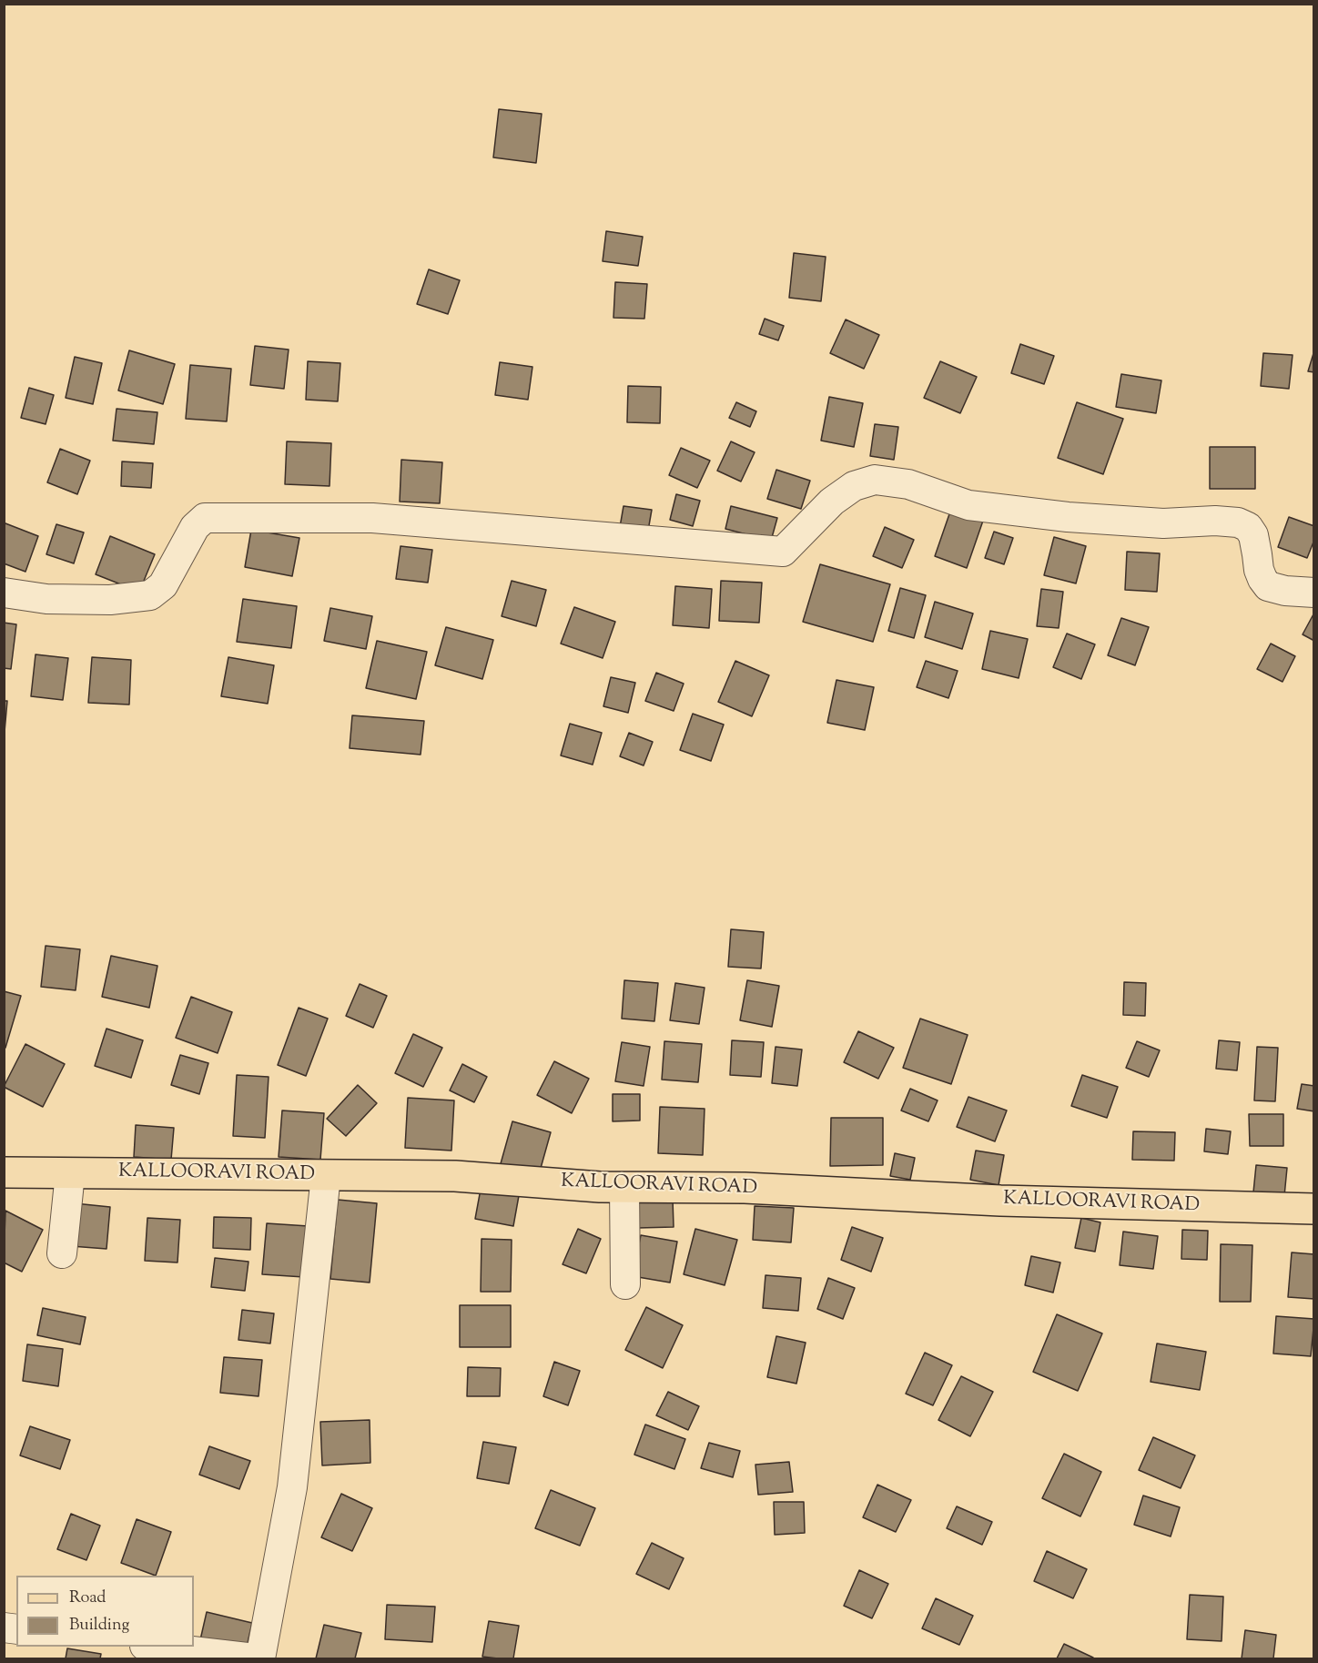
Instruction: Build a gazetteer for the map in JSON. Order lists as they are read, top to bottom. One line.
{"streets":{"main road":["KALLOORAVI ROAD"]},"legend":["Road","Building"]}
